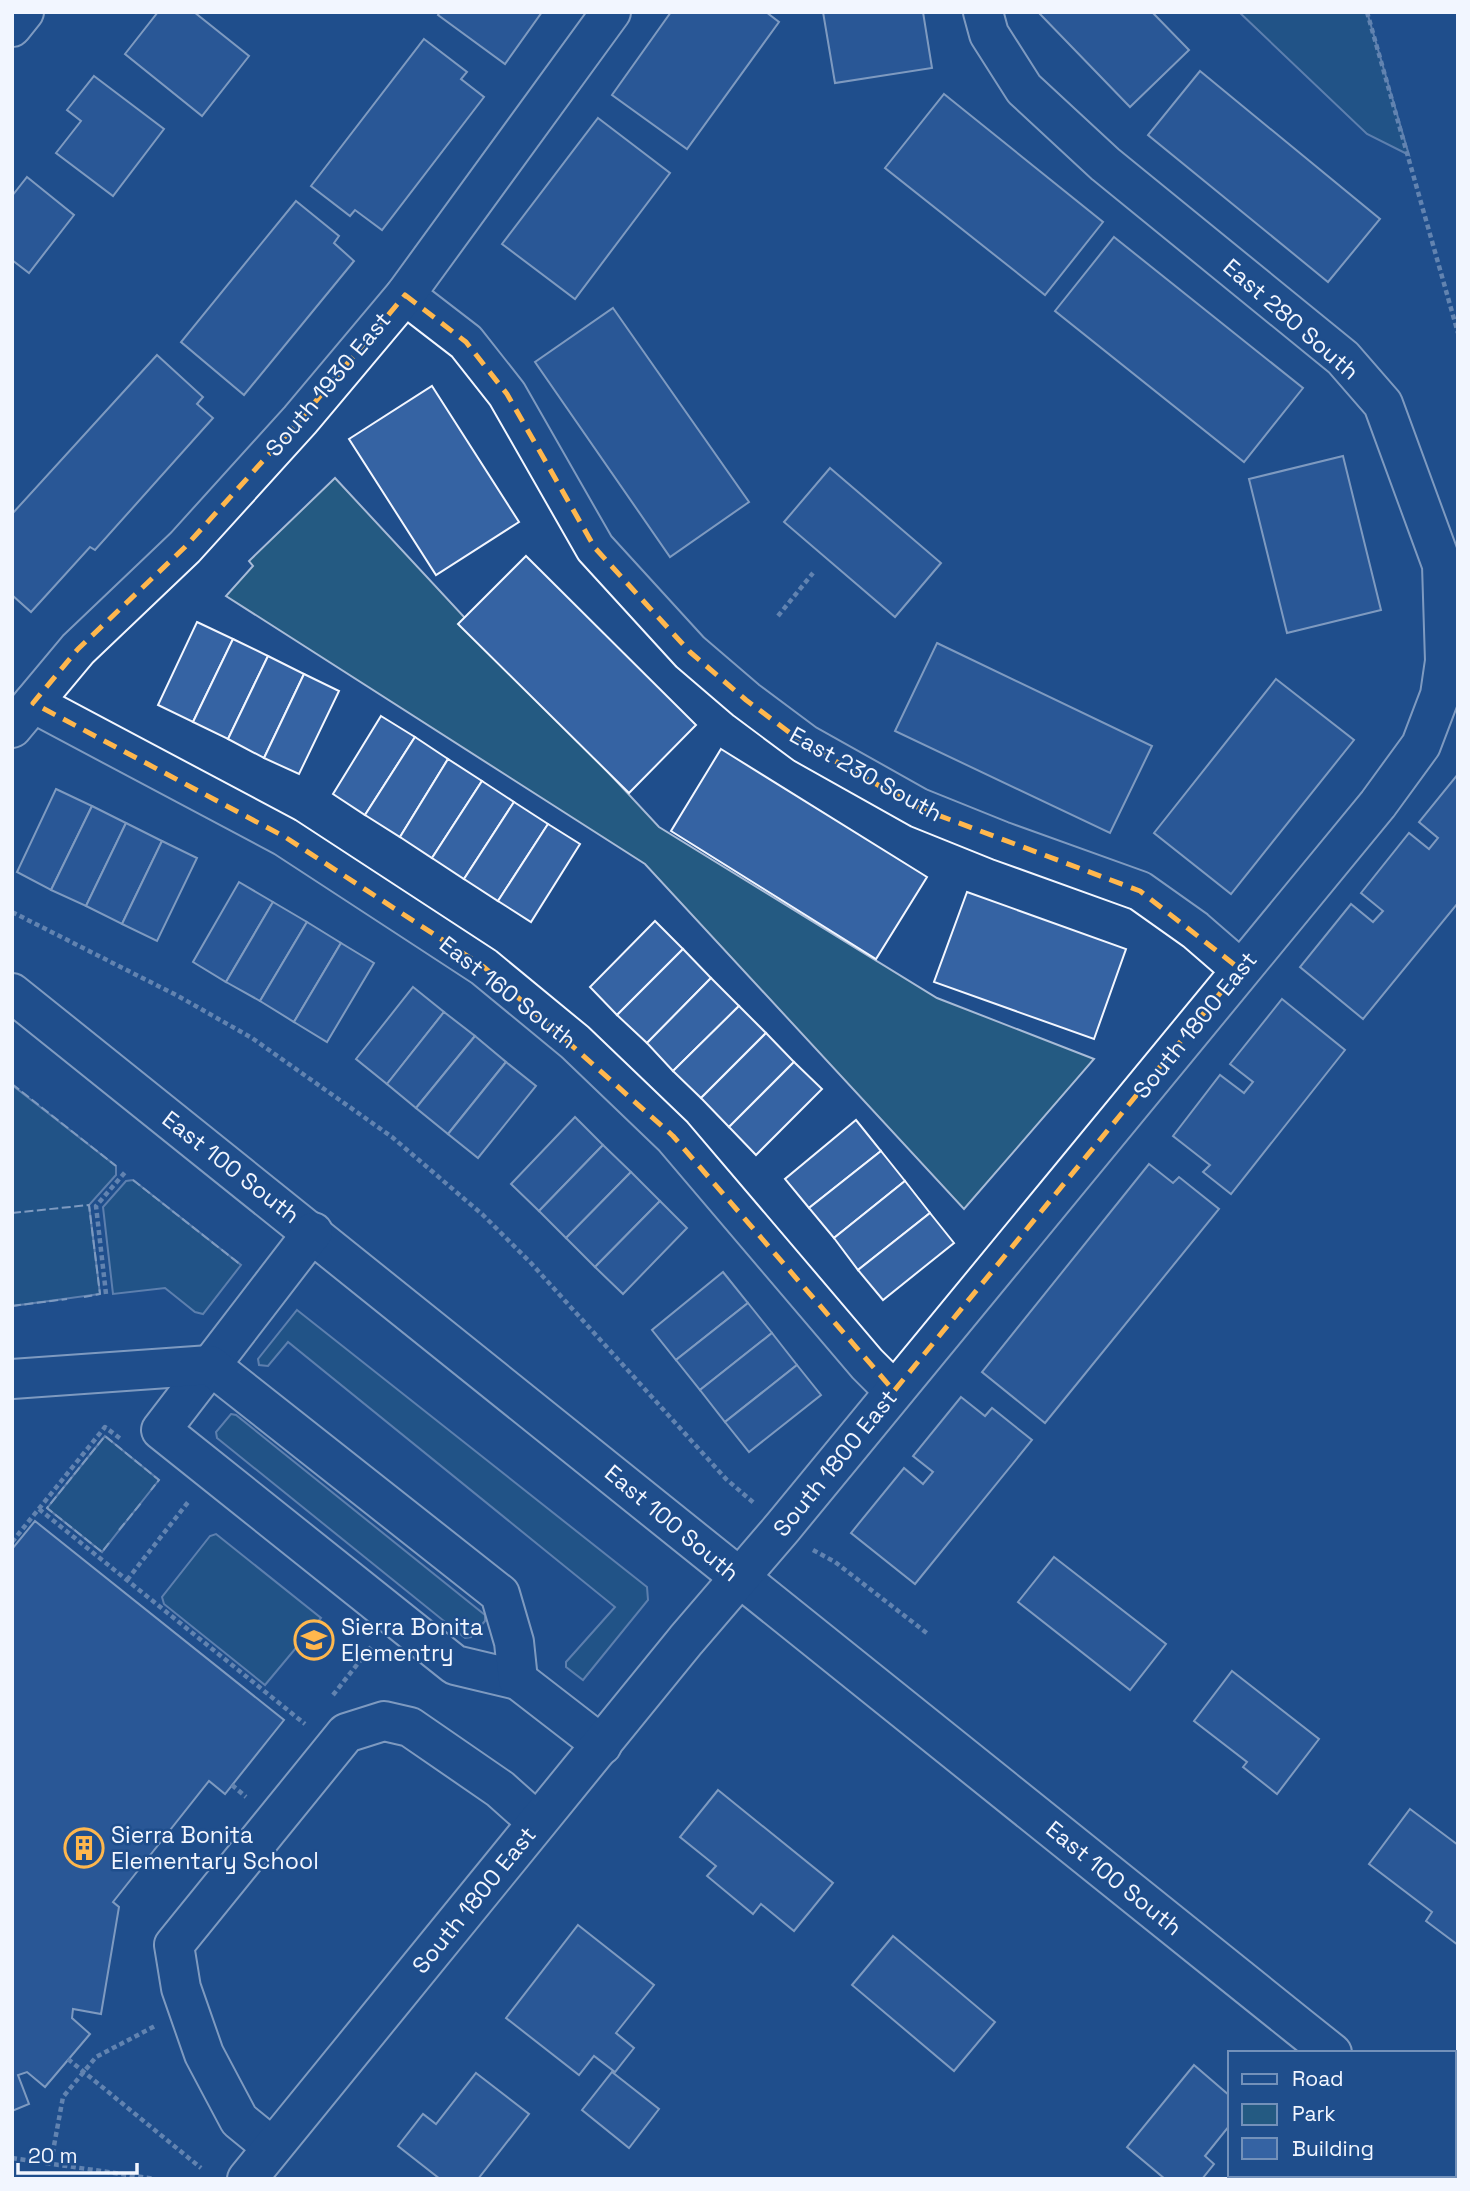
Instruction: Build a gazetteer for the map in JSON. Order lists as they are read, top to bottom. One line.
{"streets":{"street":["East 280 South","South 1930 East","East 230 South","East 160 South","South 1800 East","East 100 South"]},"crossings":[["East 280 South","South 1800 East"],["South 1930 East","East 230 South"],["South 1930 East","East 160 South"],["East 230 South","South 1800 East"],["East 160 South","South 1800 East"],["South 1800 East","East 100 South"]],"places":{"school or university":["Sierra Bonita Elementry"],"building":["Sierra Bonita Elementary School"]},"legend":["Road","Park","Building"],"scale_bar":"20 m"}
